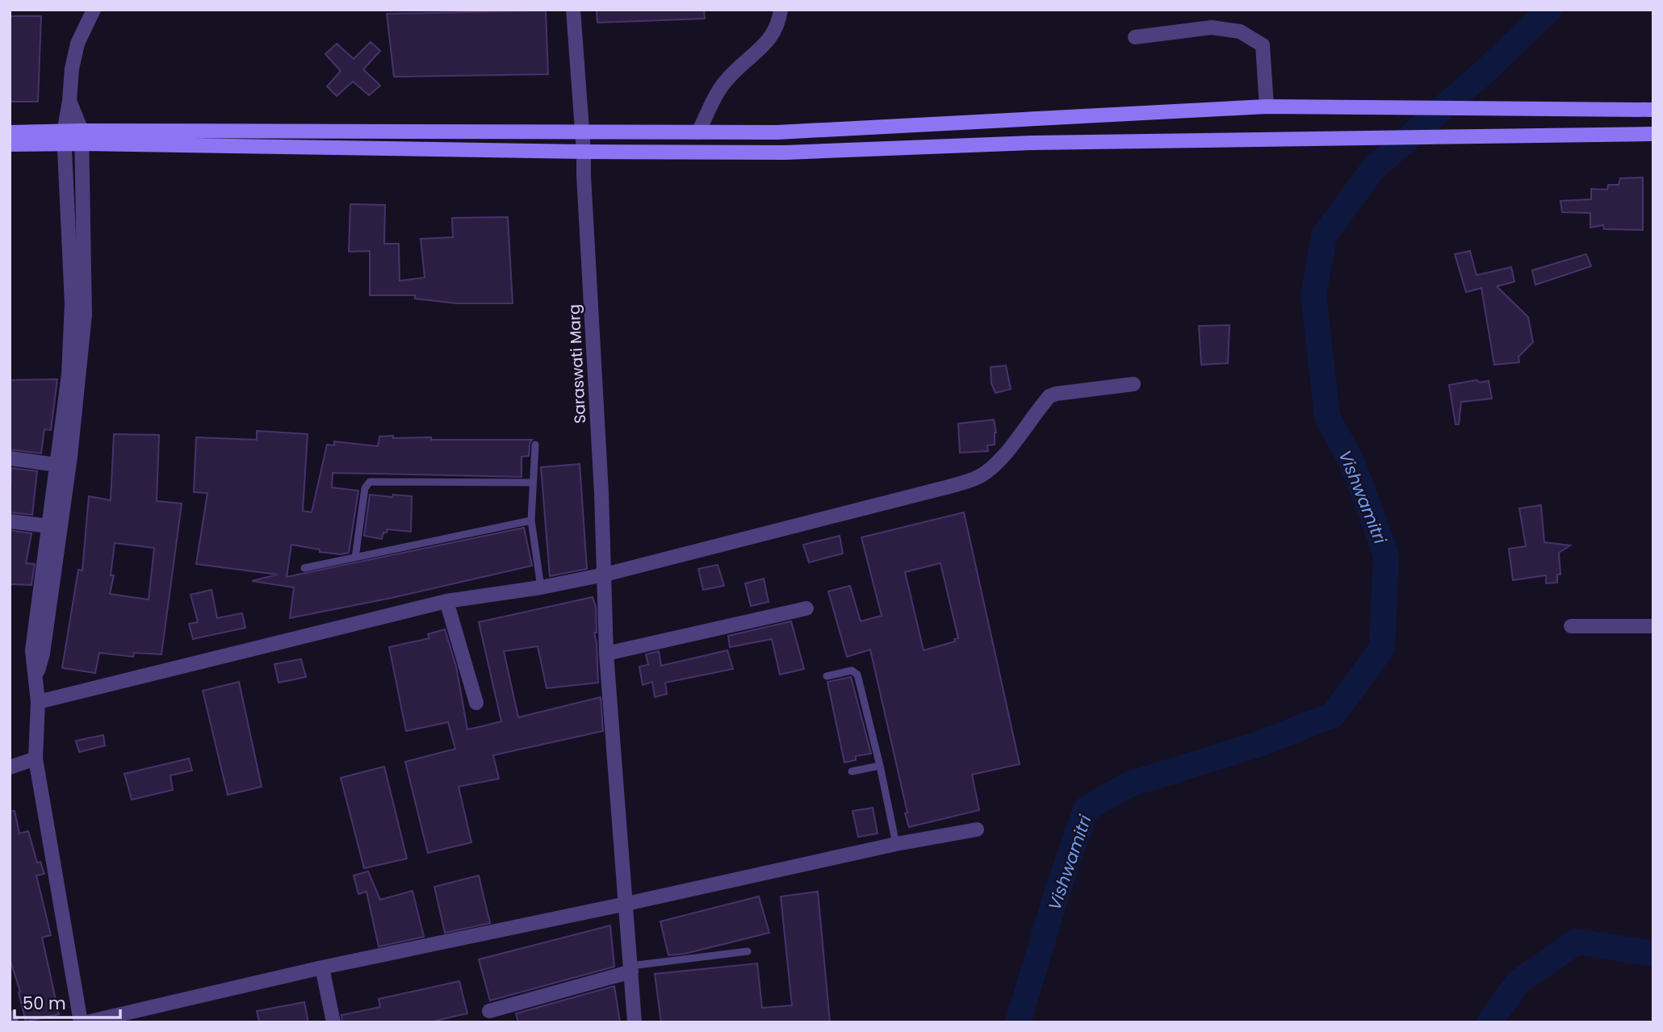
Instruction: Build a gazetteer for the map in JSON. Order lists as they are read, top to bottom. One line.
{"streets":{"street":["Saraswati Marg"]},"water":["Vishwamitri"],"scale_bar":"50 m"}
